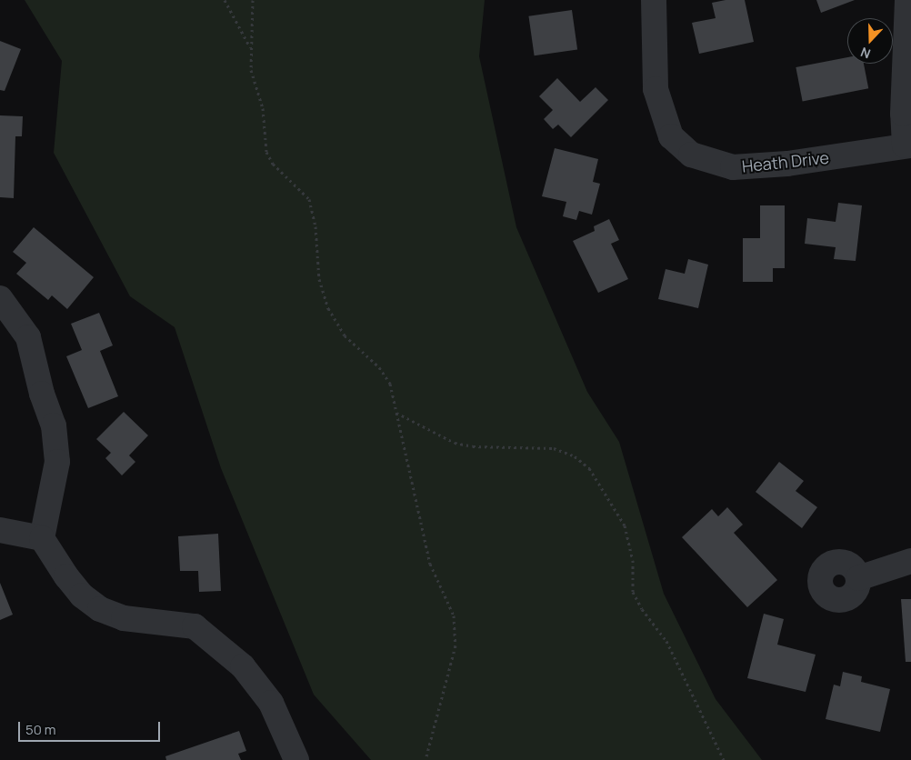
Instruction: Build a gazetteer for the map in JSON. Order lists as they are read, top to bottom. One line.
{"streets":{"street":["Heath Drive"]},"scale_bar":"50 m","north":"bottom"}
